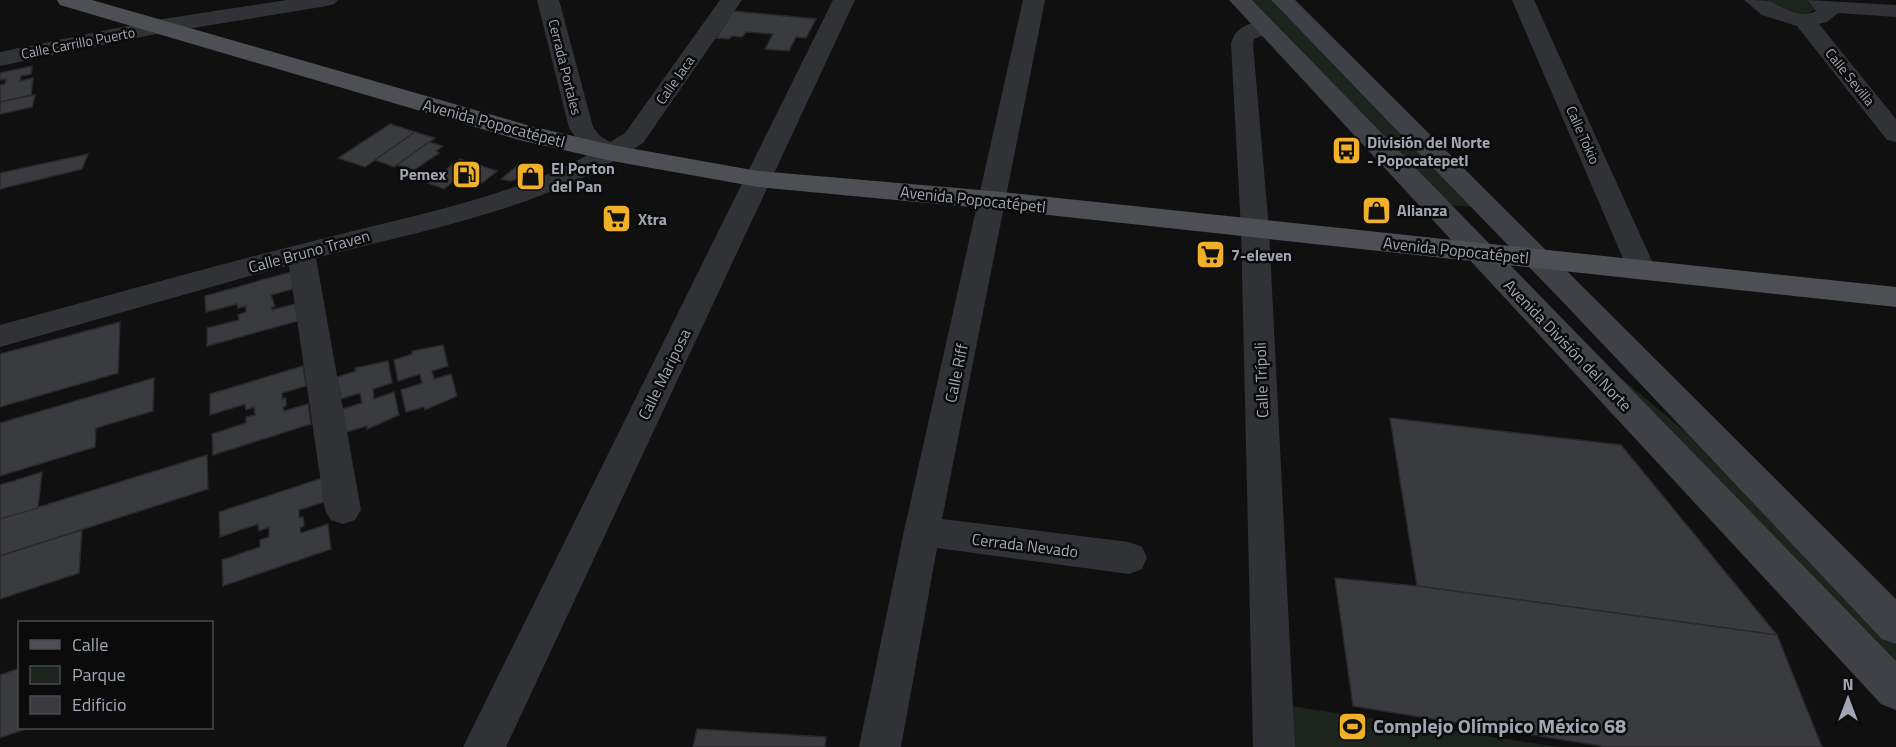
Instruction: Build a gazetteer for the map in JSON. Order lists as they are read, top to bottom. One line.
{"streets":{"main road":["Avenida Popocatépetl","Avenida División del Norte"],"street":["Calle Carrillo Puerto","Cerrada Portales","Calle Sevilla","Calle Jaca","Calle Tokio","Calle Bruno Traven","Calle Riff","Calle Mariposa","Calle Trípoli","Cerrada Nevado"]},"crossings":[["Calle Carrillo Puerto","Avenida Popocatépetl"],["Cerrada Portales","Calle Jaca"],["Cerrada Portales","Avenida Popocatépetl"],["Cerrada Portales","Calle Bruno Traven"],["Calle Jaca","Avenida Popocatépetl"],["Calle Jaca","Calle Bruno Traven"],["Avenida Popocatépetl","Calle Tokio"],["Avenida Popocatépetl","Calle Bruno Traven"],["Avenida Popocatépetl","Avenida División del Norte"],["Avenida Popocatépetl","Calle Riff"],["Avenida Popocatépetl","Calle Mariposa"],["Avenida Popocatépetl","Calle Trípoli"],["Avenida División del Norte","Calle Trípoli"],["Calle Riff","Cerrada Nevado"]],"places":{"bus stop":["División del Norte - Popocatepetl"],"fuel station":["Pemex"],"shop":["El Porton del Pan","Alianza"],"supermarket":["Xtra","7-eleven"],"sports":["Complejo Olímpico México 68"]},"legend":["Calle","Parque","Edificio"],"north":"top"}
